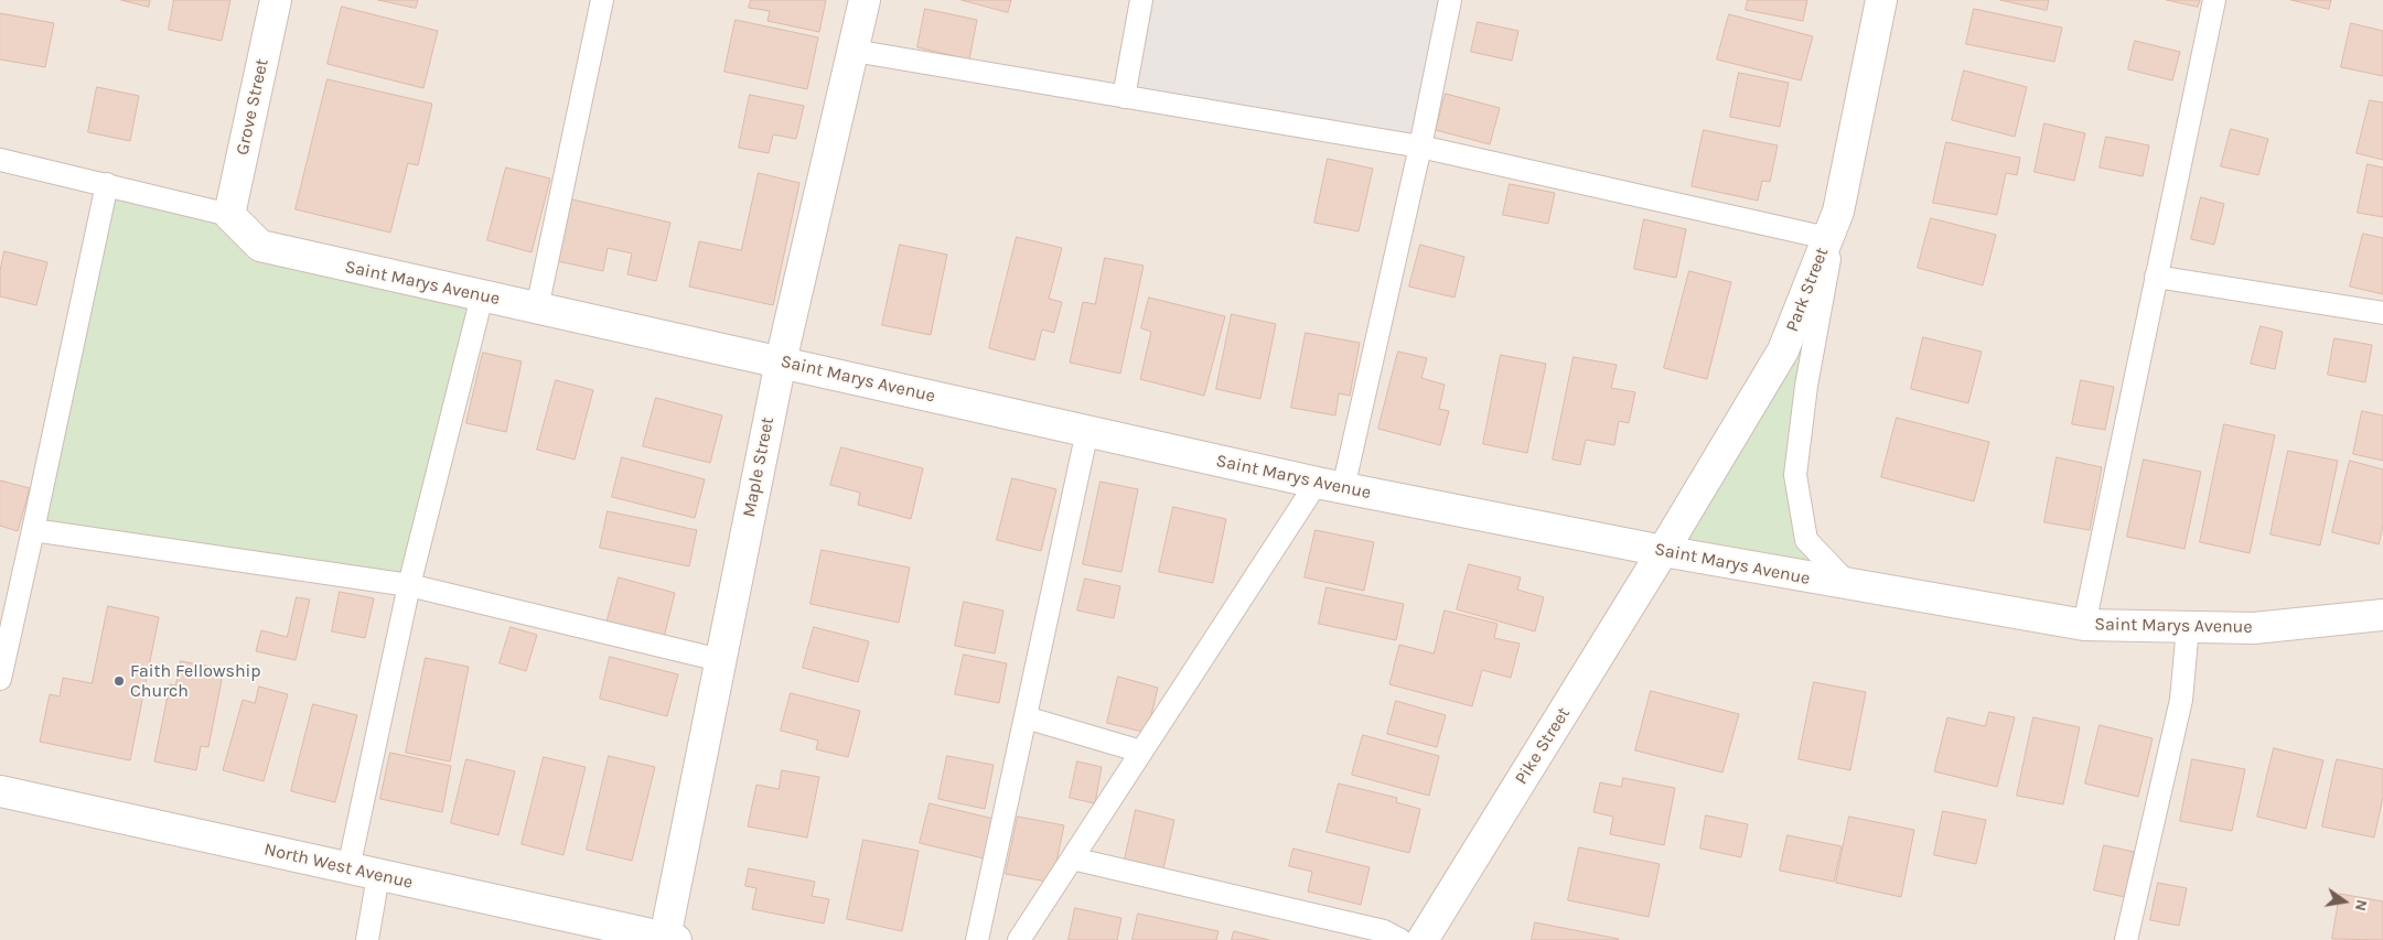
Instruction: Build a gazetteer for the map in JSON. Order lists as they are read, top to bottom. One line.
{"streets":{"street":["Grove Street","Saint Marys Avenue","Park Street","Maple Street","Pike Street","North West Avenue"]},"crossings":[["Grove Street","Saint Marys Avenue"],["Saint Marys Avenue","Park Street"],["Saint Marys Avenue","Maple Street"],["Saint Marys Avenue","Pike Street"],["Park Street","Pike Street"],["Maple Street","North West Avenue"]],"places":["Faith Fellowship Church"],"north":"right"}
